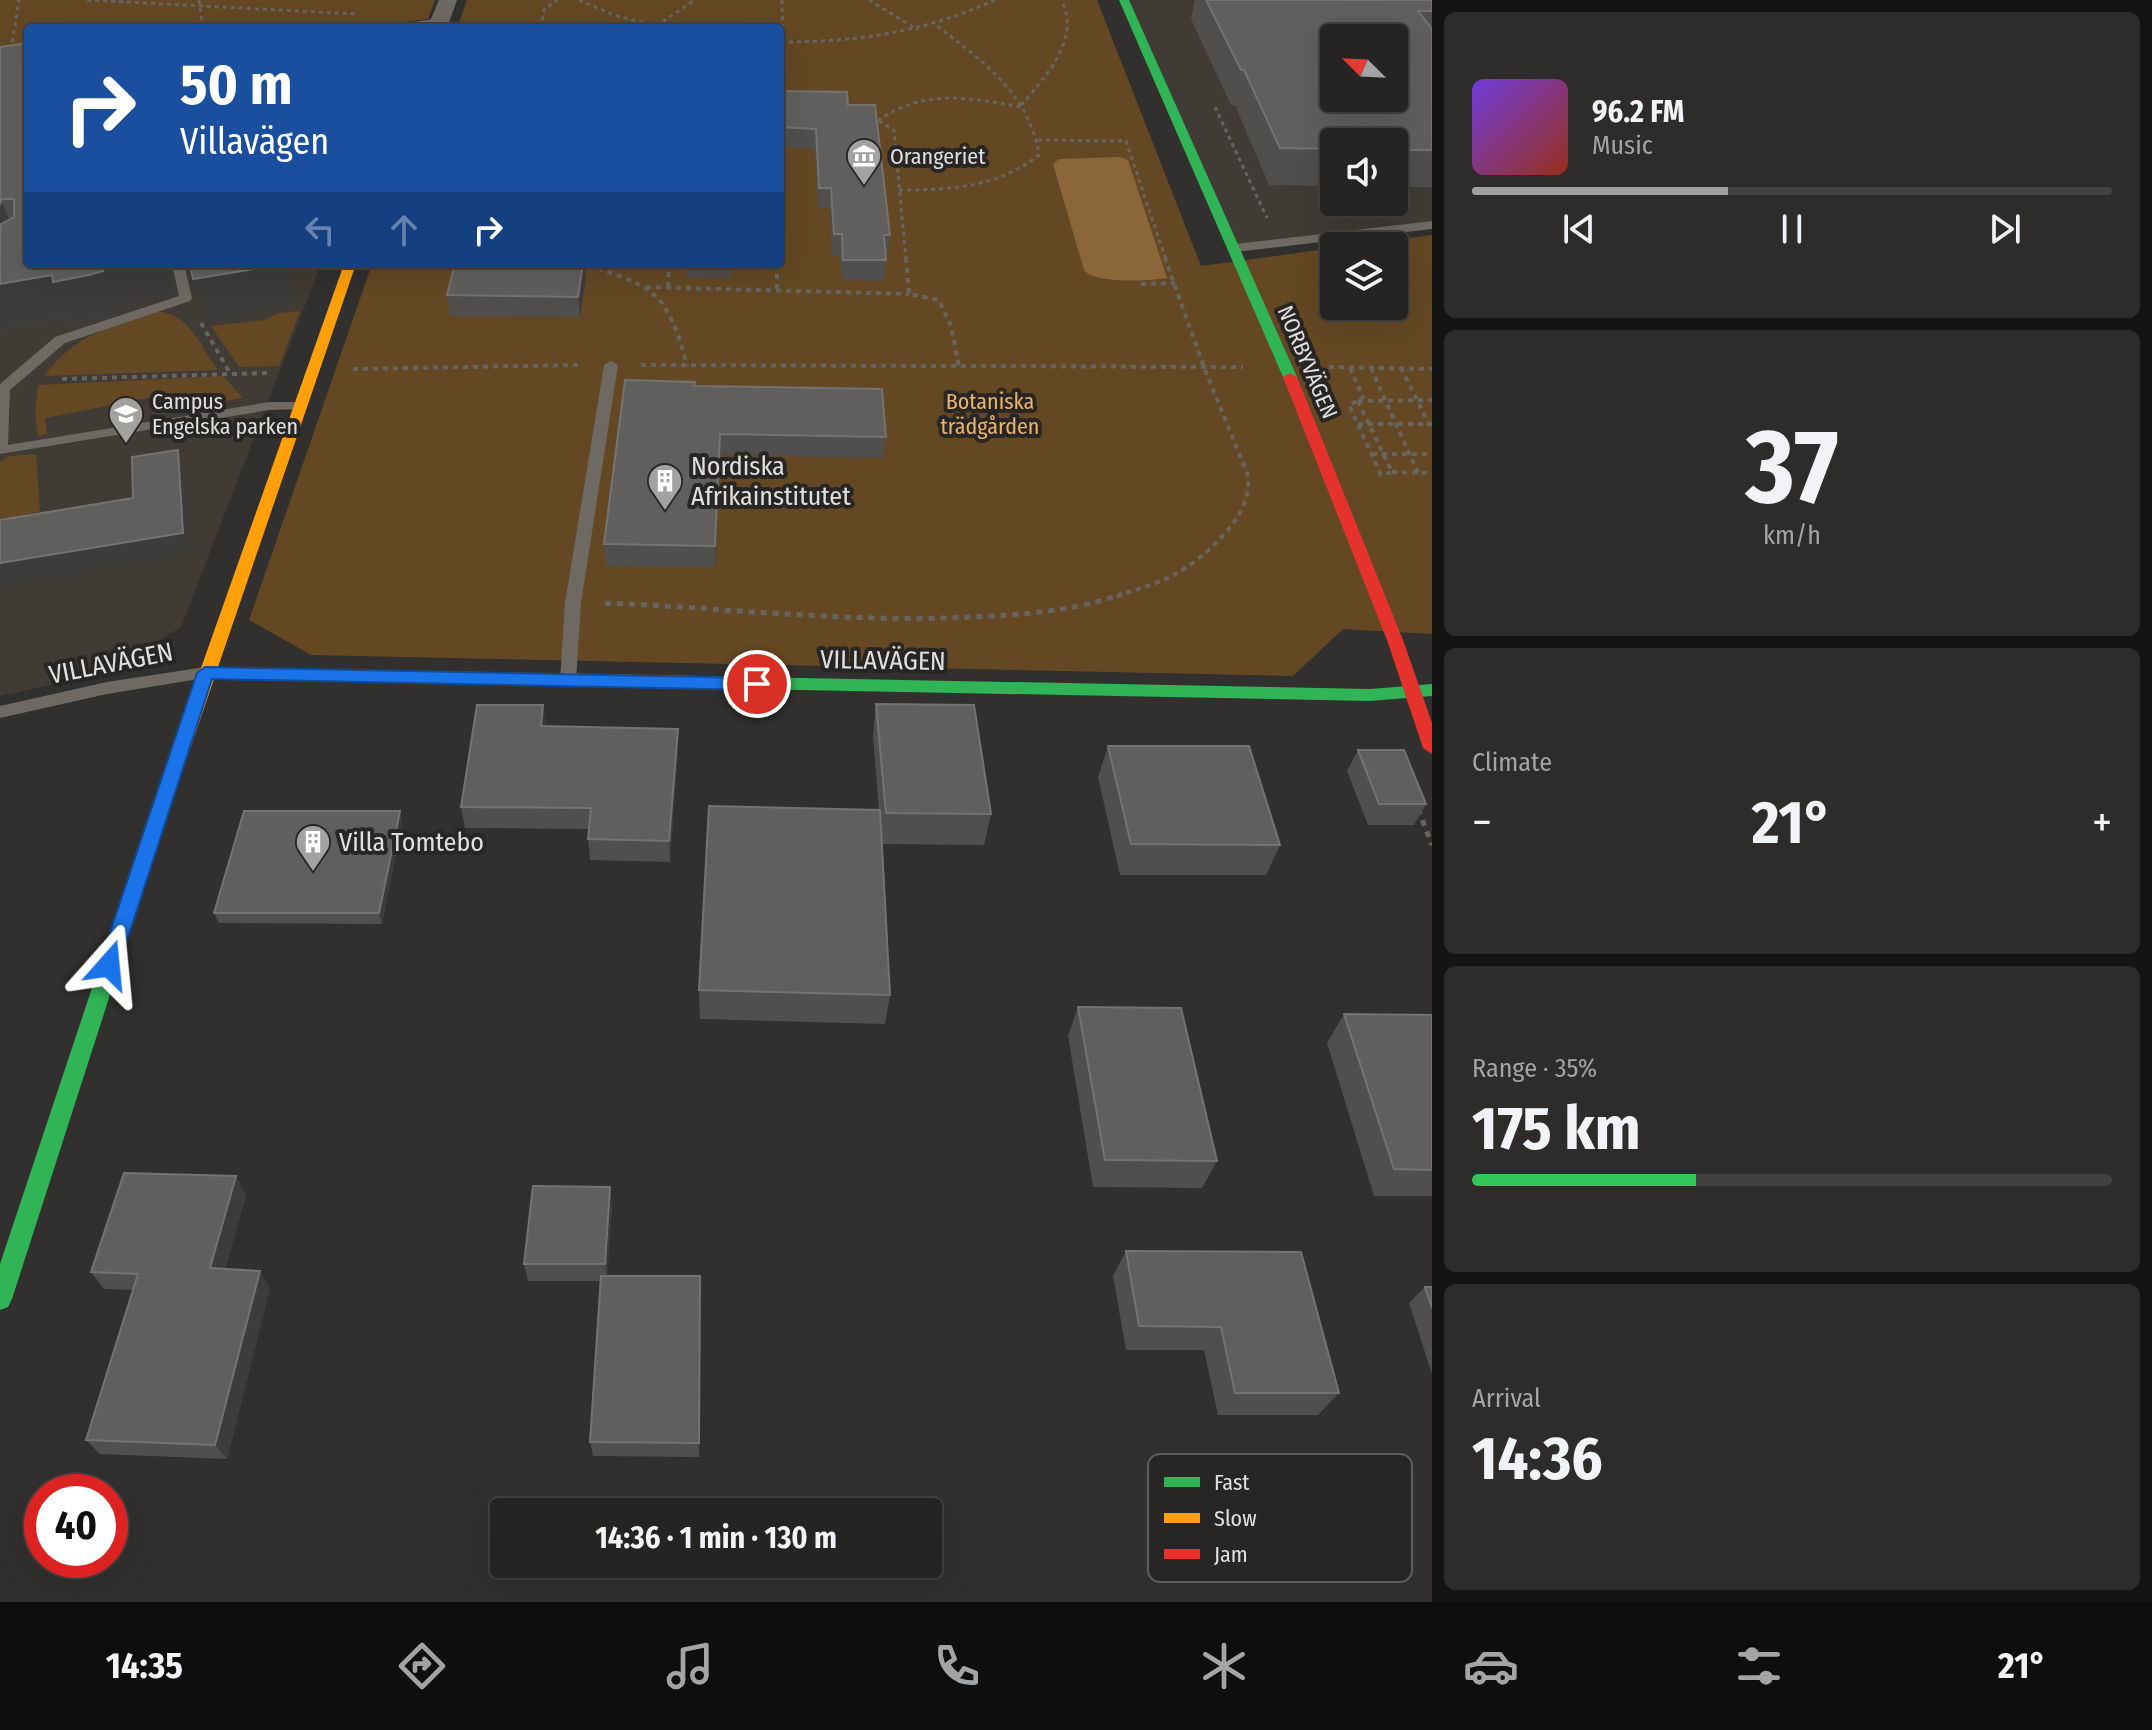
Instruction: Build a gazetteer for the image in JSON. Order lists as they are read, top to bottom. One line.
{"streets":{"street":["NORBYVÄGEN","VILLAVÄGEN"]},"crossings":[["NORBYVÄGEN","VILLAVÄGEN"]],"parks":["Botaniska trädgården"],"places":{"museum":["Orangeriet"],"school or university":["Campus Engelska parken"],"building":["Nordiska Afrikainstitutet","Villa Tomtebo"]},"legend":["Fast","Slow","Jam"],"north":"top left","page":{"turn":["50 m","Villavägen"],"song":["96.2 FM","Music"],"tile":[["37","km/h"],"Climate",["Range · 35%","175 km"],["Arrival","14:36"]],"heat":["−","21°","+"],"limit":"40","trip":"14:36 · 1 min · 130 m","tabs":["14:35","21°"]}}
